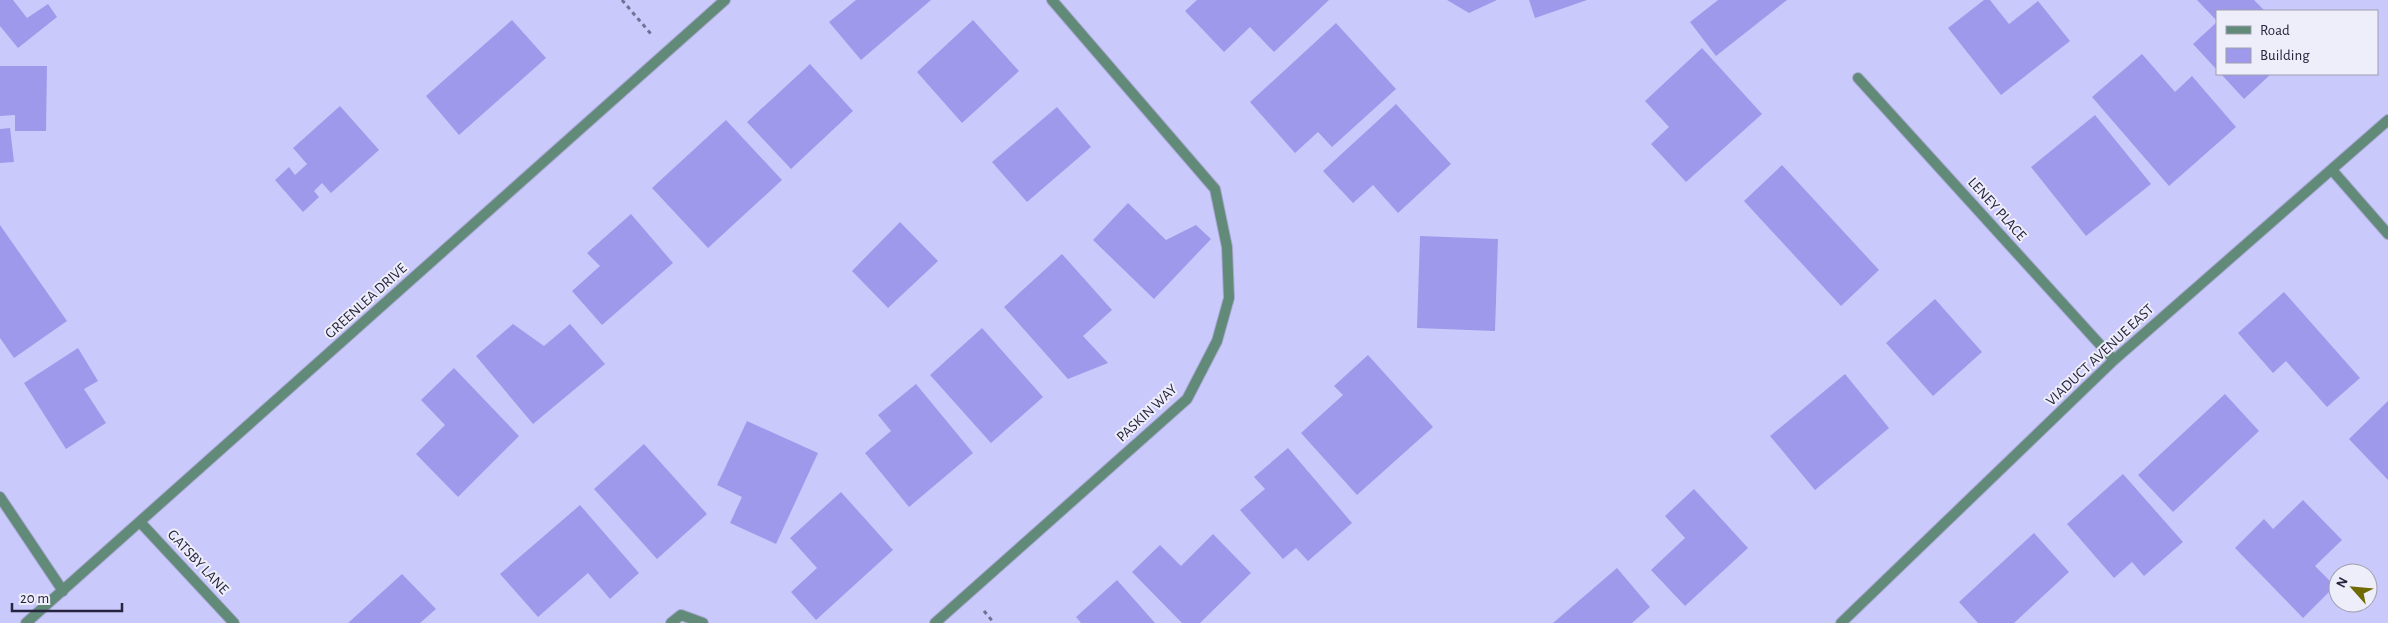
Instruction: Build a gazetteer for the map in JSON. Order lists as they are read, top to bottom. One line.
{"streets":{"street":["LENEY PLACE","GREENLEA DRIVE","VIADUCT AVENUE EAST","PASKIN WAY","GATSBY LANE"]},"crossings":[["LENEY PLACE","VIADUCT AVENUE EAST"],["GREENLEA DRIVE","GATSBY LANE"]],"legend":["Road","Building"],"scale_bar":"20 m","north":"top left"}
